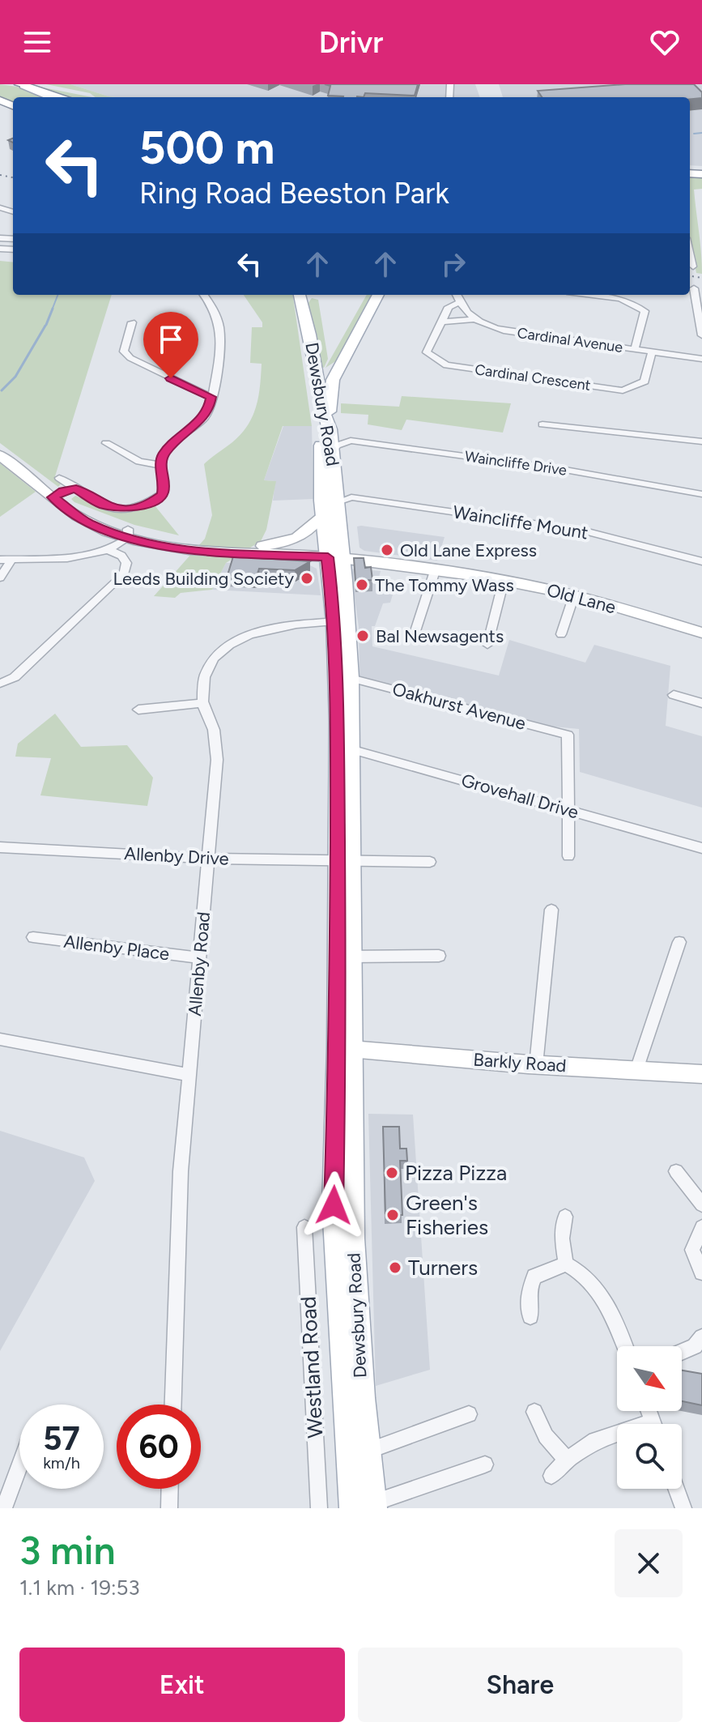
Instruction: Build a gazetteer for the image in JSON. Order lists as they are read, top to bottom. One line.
{"streets":{"main road":["Dewsbury Road"],"street":["Cardinal Avenue","Cardinal Crescent","Waincliffe Drive","Waincliffe Mount","Old Lane","Oakhurst Avenue","Grovehall Drive","Allenby Drive","Allenby Place","Allenby Road","Barkly Road","Westland Road"]},"crossings":[["Cardinal Avenue","Cardinal Crescent"],["Dewsbury Road","Waincliffe Drive"],["Dewsbury Road","Waincliffe Mount"],["Dewsbury Road","Old Lane"],["Dewsbury Road","Oakhurst Avenue"],["Dewsbury Road","Grovehall Drive"],["Dewsbury Road","Allenby Drive"],["Dewsbury Road","Allenby Road"],["Dewsbury Road","Barkly Road"],["Oakhurst Avenue","Grovehall Drive"],["Allenby Drive","Allenby Road"],["Allenby Place","Allenby Road"]],"places":["Old Lane Express","Leeds Building Society","The Tommy Wass","Bal Newsagents","Pizza Pizza","Green's Fisheries","Turners"],"north":"bottom right","page":{"header":"Drivr","turn":["500 m","Ring Road Beeston Park"],"speed":"57 km/h","limit":"60","heading":["3 min","1.1 km · 19:53"],"buttons":["Exit","Share"]}}
